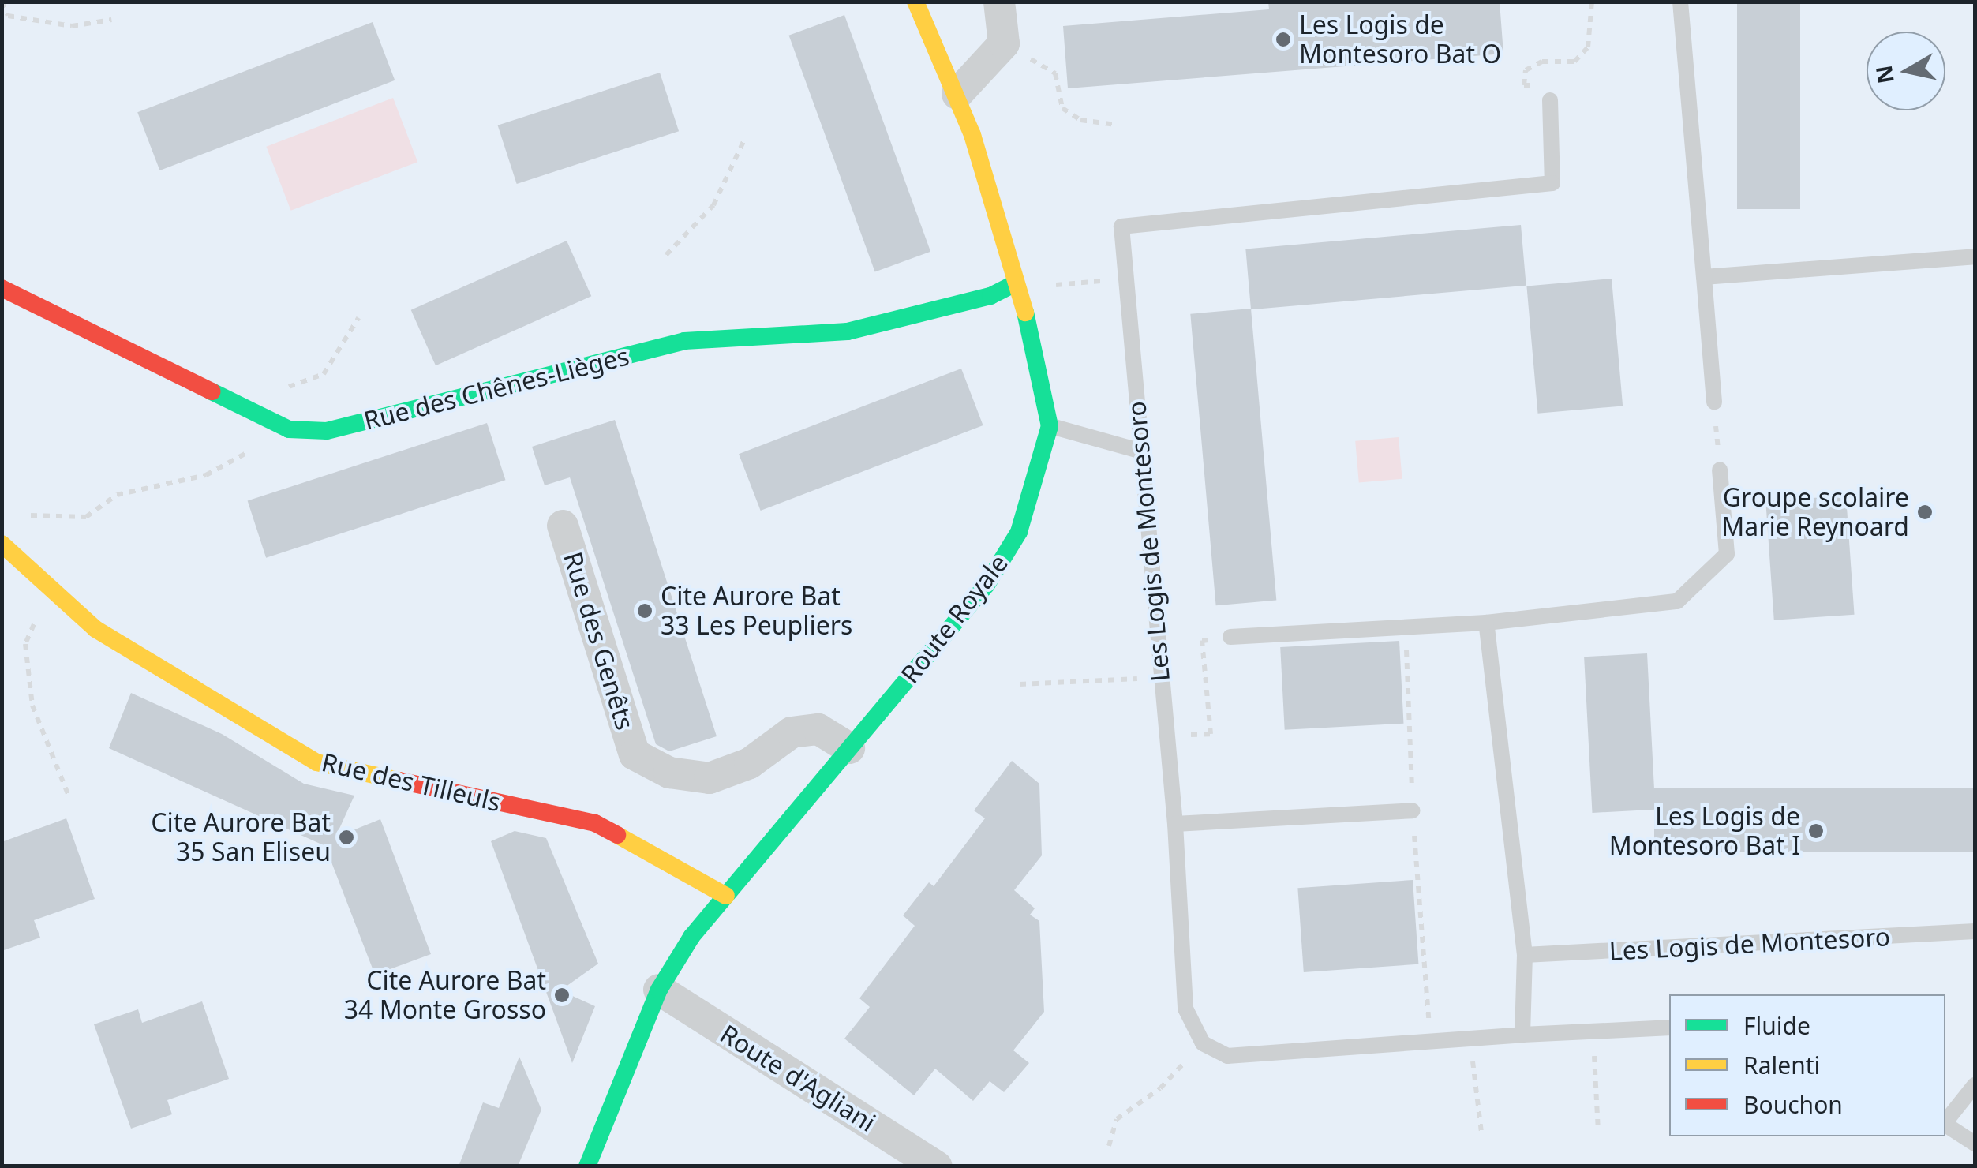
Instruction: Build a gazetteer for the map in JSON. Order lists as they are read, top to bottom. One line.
{"streets":{"street":["Rue des Chênes-Lièges","Route Royale","Rue des Genêts","Rue des Tilleuls","Route d'Agliani"],"lane":["Les Logis de Montesoro"]},"crossings":[["Rue des Chênes-Lièges","Route Royale"],["Route Royale","Rue des Genêts"],["Route Royale","Rue des Tilleuls"],["Route Royale","Route d'Agliani"]],"places":["Les Logis de Montesoro Bat O","Groupe scolaire Marie Reynoard","Cite Aurore Bat 33 Les Peupliers","Les Logis de Montesoro Bat I","Cite Aurore Bat 35 San Eliseu","Cite Aurore Bat 34 Monte Grosso"],"legend":["Fluide","Ralenti","Bouchon"],"north":"left"}
